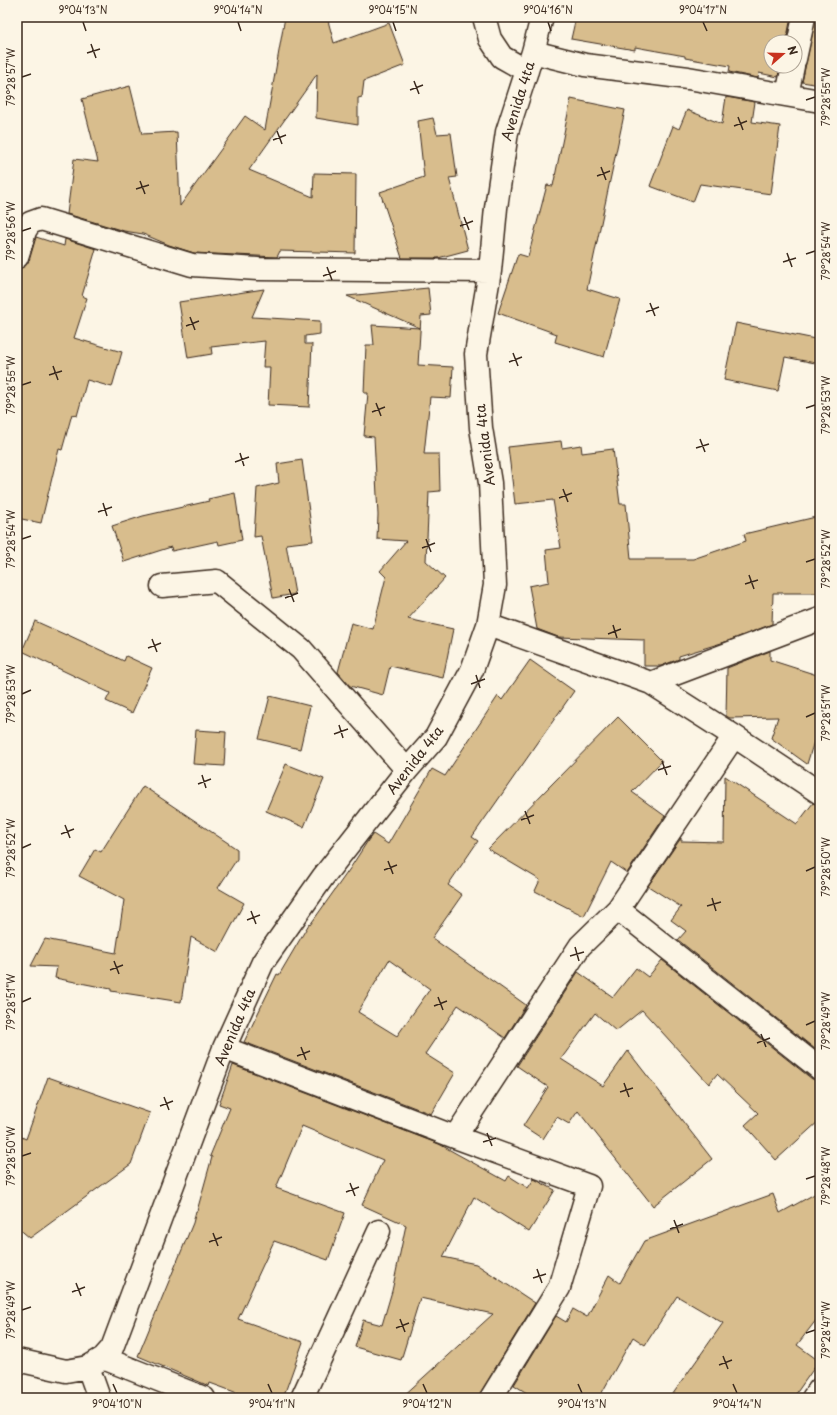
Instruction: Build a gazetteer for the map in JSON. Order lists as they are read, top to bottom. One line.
{"streets":{"street":["Avenida 4ta"]},"north":"right","coordinates":["9°04'13\"N","9°04'14\"N","9°04'15\"N","9°04'16\"N","9°04'17\"N","79°28'57\"W","79°28'55\"W","79°28'56\"W","79°28'54\"W","79°28'53\"W","79°28'52\"W","79°28'51\"W","79°28'50\"W","79°28'49\"W","79°28'48\"W","79°28'47\"W","9°04'10\"N","9°04'11\"N","9°04'12\"N"]}
